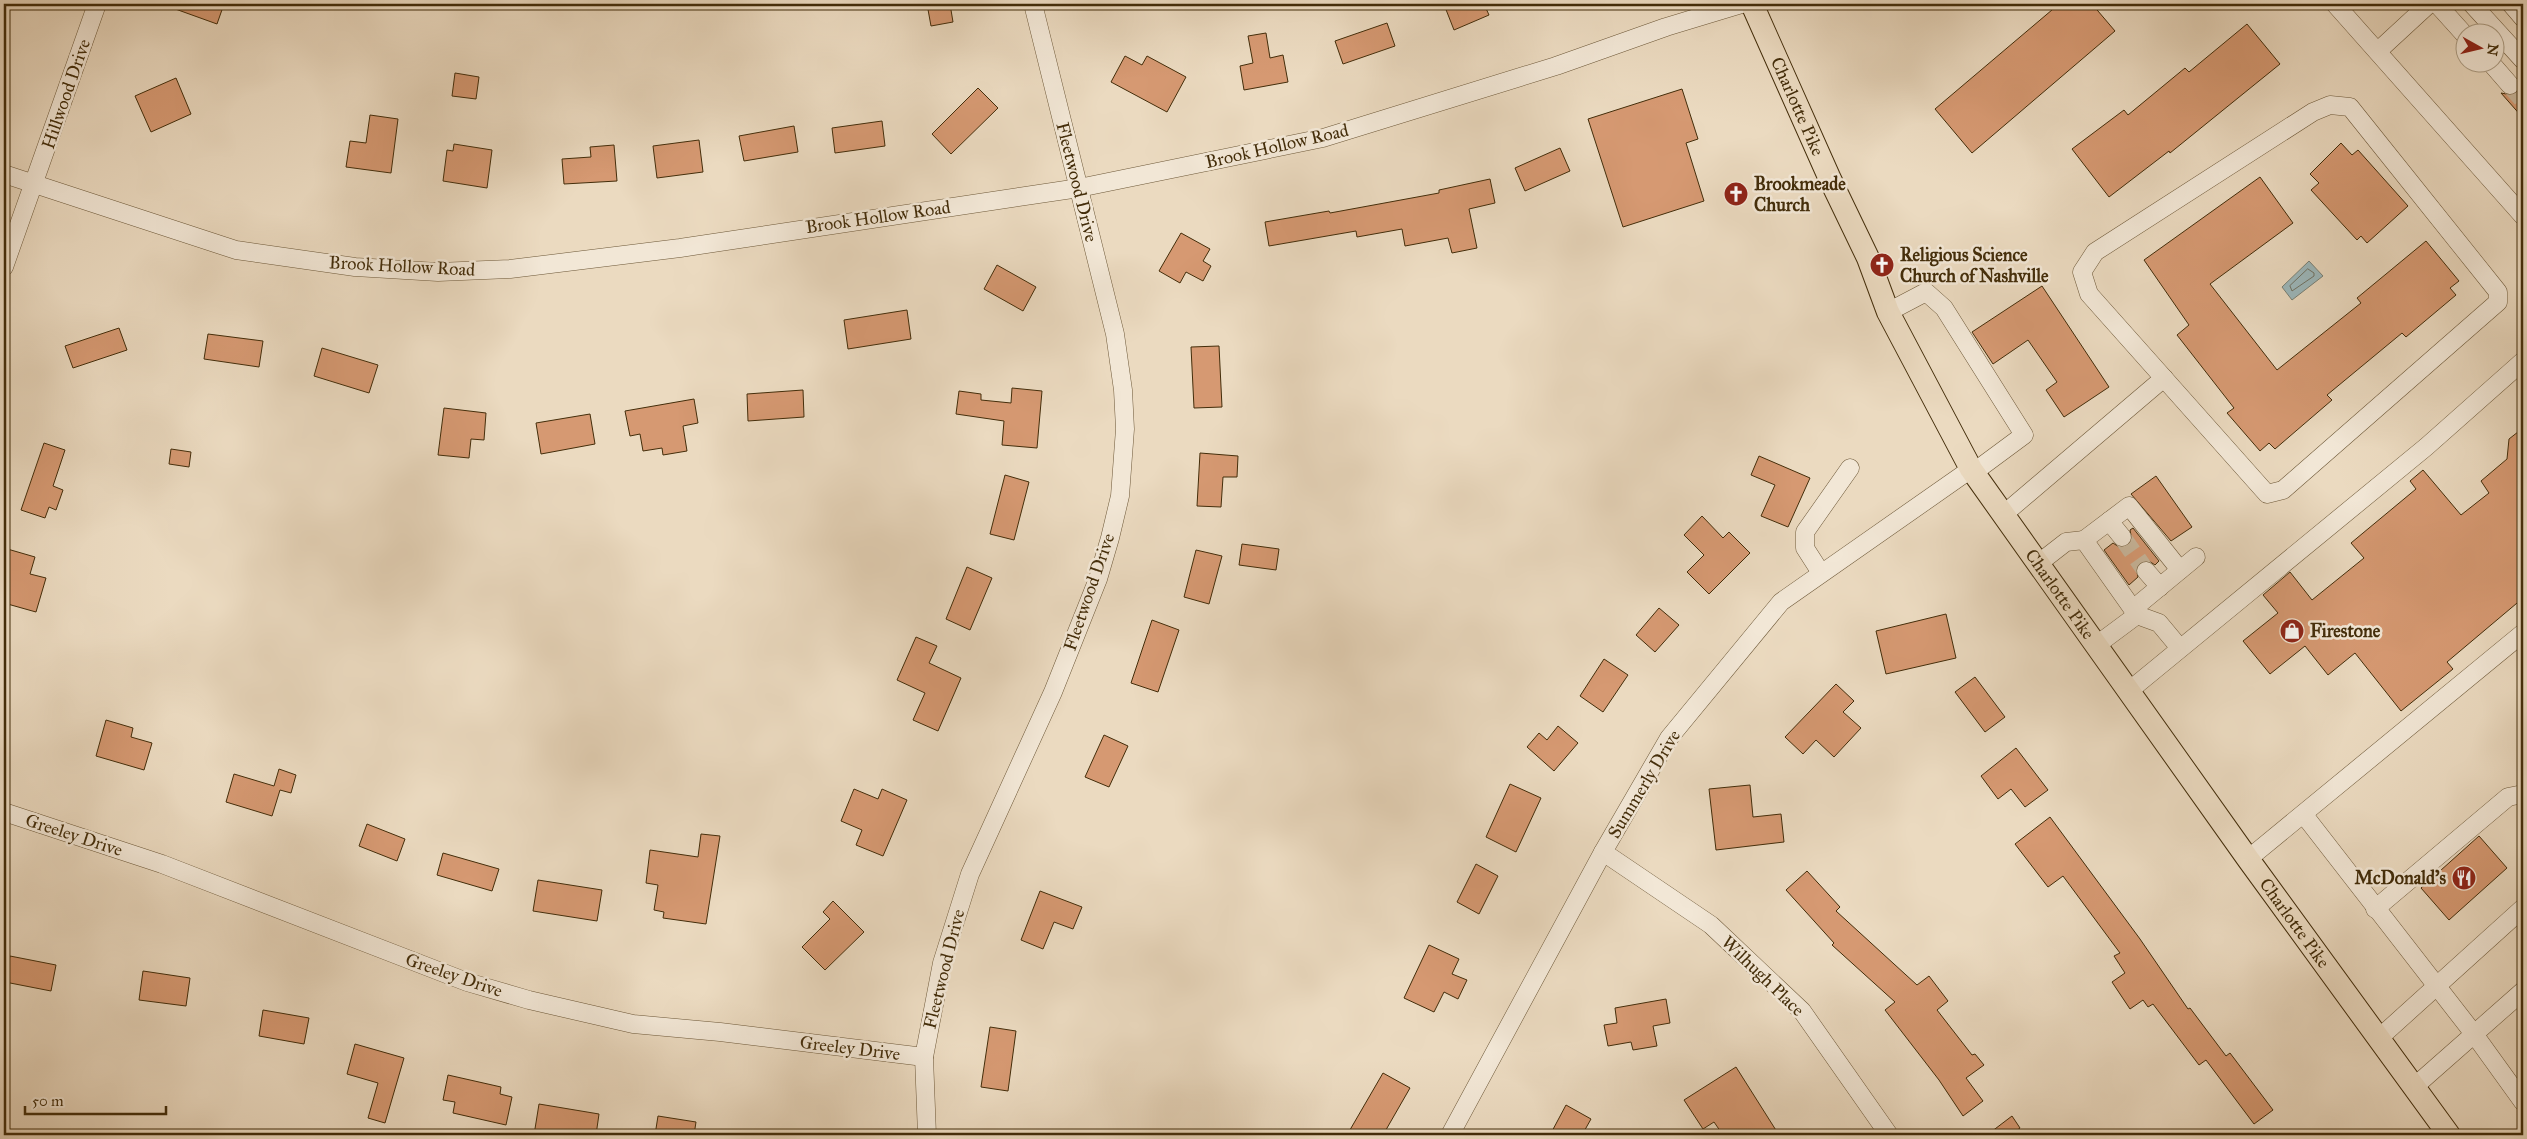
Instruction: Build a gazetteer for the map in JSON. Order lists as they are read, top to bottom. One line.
{"streets":{"main road":["Charlotte Pike"],"street":["Hillwood Drive","Brook Hollow Road","Fleetwood Drive","Summerly Drive","Greeley Drive","Wilhugh Place"]},"crossings":[["Hillwood Drive","Brook Hollow Road"],["Charlotte Pike","Summerly Drive"],["Brook Hollow Road","Fleetwood Drive"],["Fleetwood Drive","Greeley Drive"],["Summerly Drive","Wilhugh Place"]],"places":{"church":["Brookmeade Church","Religious Science Church of Nashville"],"shop":["Firestone"],"restaurant":["McDonald's"]},"scale_bar":"50 m","north":"right"}
